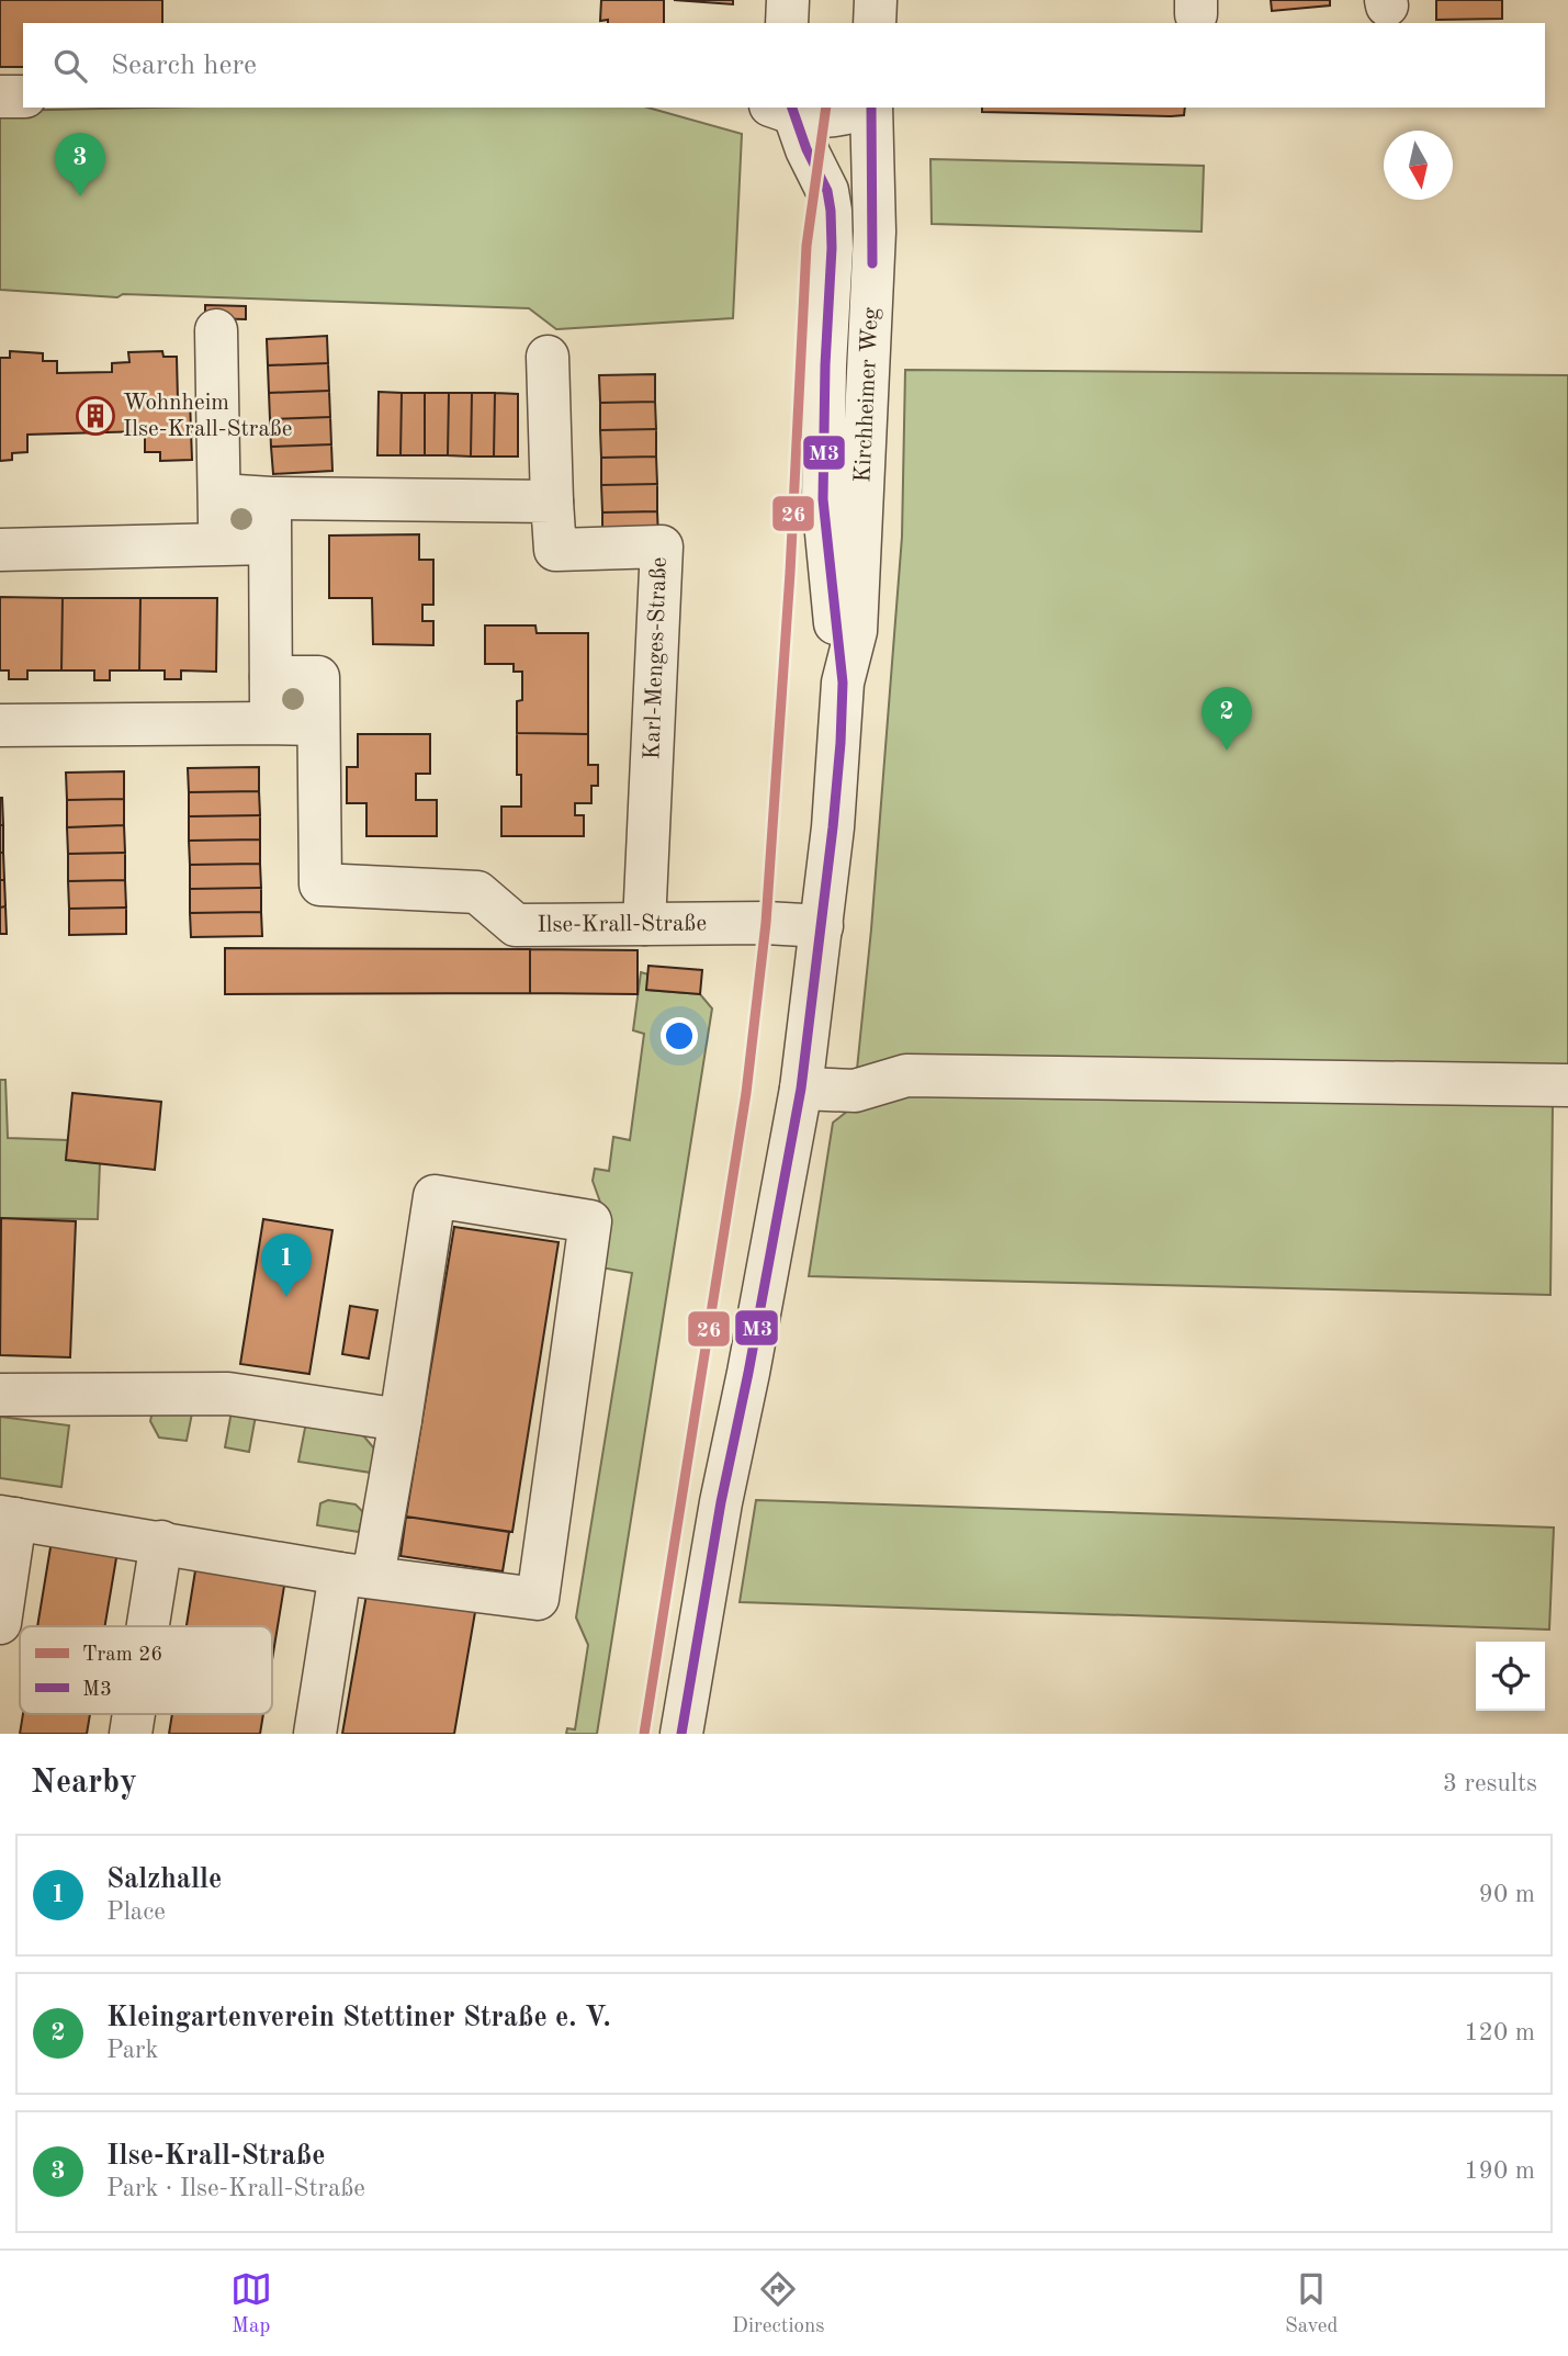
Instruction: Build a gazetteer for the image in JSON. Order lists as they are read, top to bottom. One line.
{"streets":{"street":["Kirchheimer Weg","Karl-Menges-Straße","Ilse-Krall-Straße"]},"crossings":[["Kirchheimer Weg","Ilse-Krall-Straße"],["Karl-Menges-Straße","Ilse-Krall-Straße"]],"places":{"building":["Wohnheim Ilse-Krall-Straße"]},"lines":["tram line 26","transit line M3"],"legend":["Tram 26","M3"],"north":"bottom","page":{"search":"Search here","pins":["3","2","1"],"heading":["Nearby","3 results"],"list":[{"mark":"1","name":"Salzhalle","note":"Place","value":"90 m"},{"mark":"2","name":"Kleingartenverein Stettiner Straße e. V.","note":"Park","value":"120 m"},{"mark":"3","name":"Ilse-Krall-Straße","note":"Park · Ilse-Krall-Straße","value":"190 m"}],"nav":["Map","Directions","Saved"]}}
